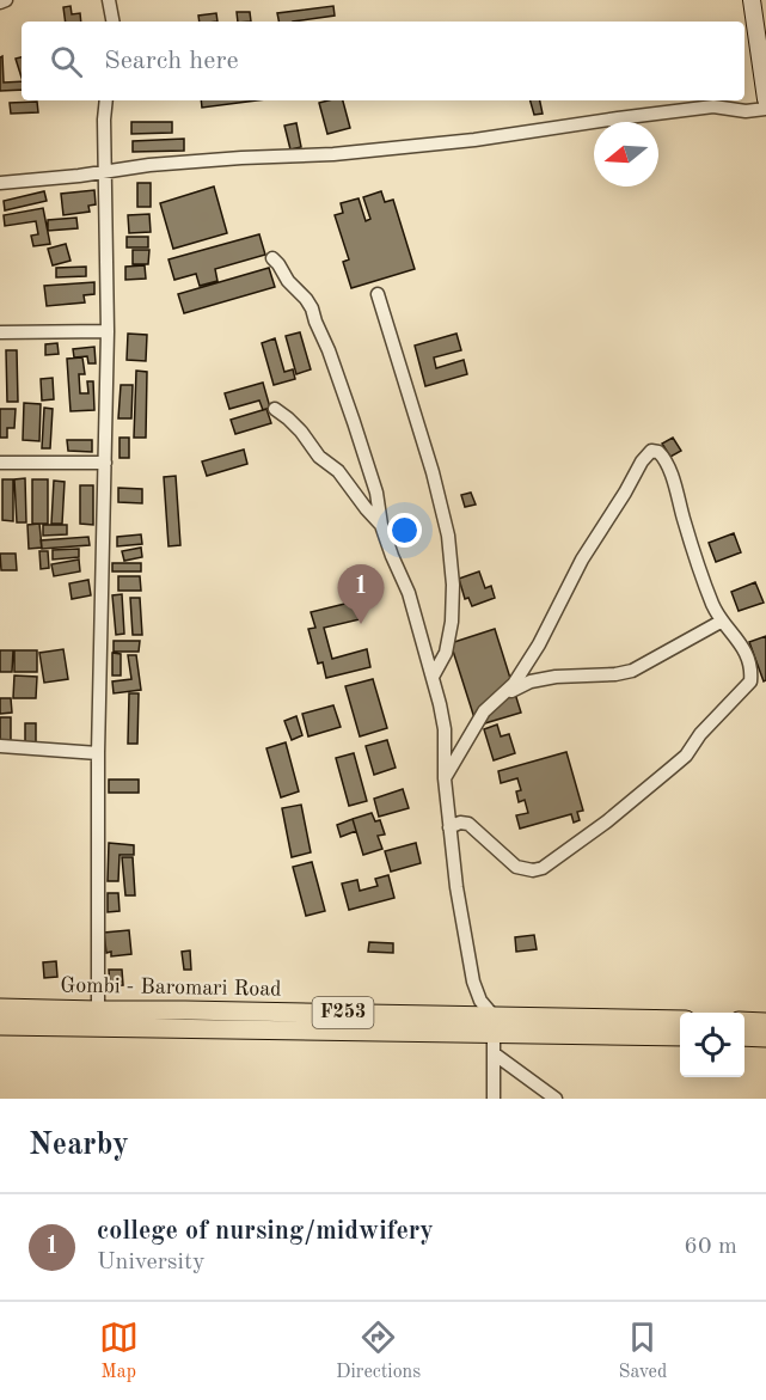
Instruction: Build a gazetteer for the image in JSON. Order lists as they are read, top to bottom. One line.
{"streets":{"main road":["Gombi - Baromari Road","F253"]},"north":"left","page":{"search":"Search here","pins":"1","heading":"Nearby","list":[{"mark":"1","name":"college of nursing/midwifery","note":"University","value":"60 m"}],"nav":["Map","Directions","Saved"]}}
